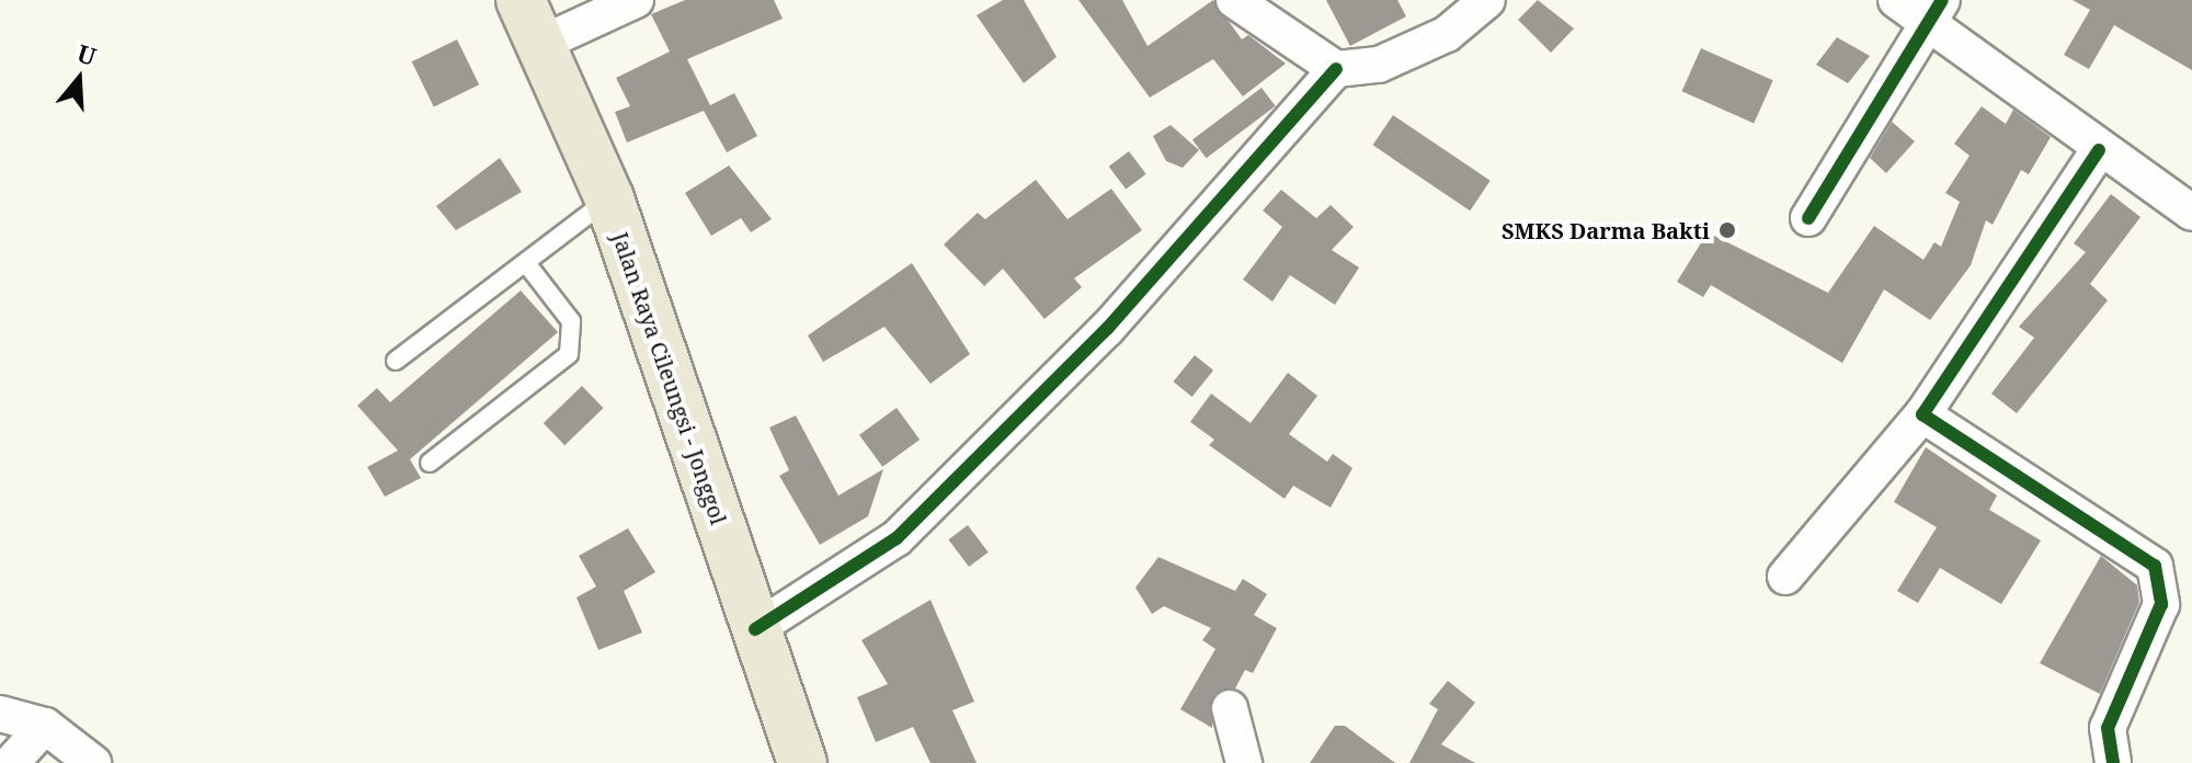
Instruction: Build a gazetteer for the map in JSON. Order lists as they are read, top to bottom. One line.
{"streets":{"main road":["Jalan Raya Cileungsi - Jonggol"]},"places":["SMKS Darma Bakti"],"north":"top"}
